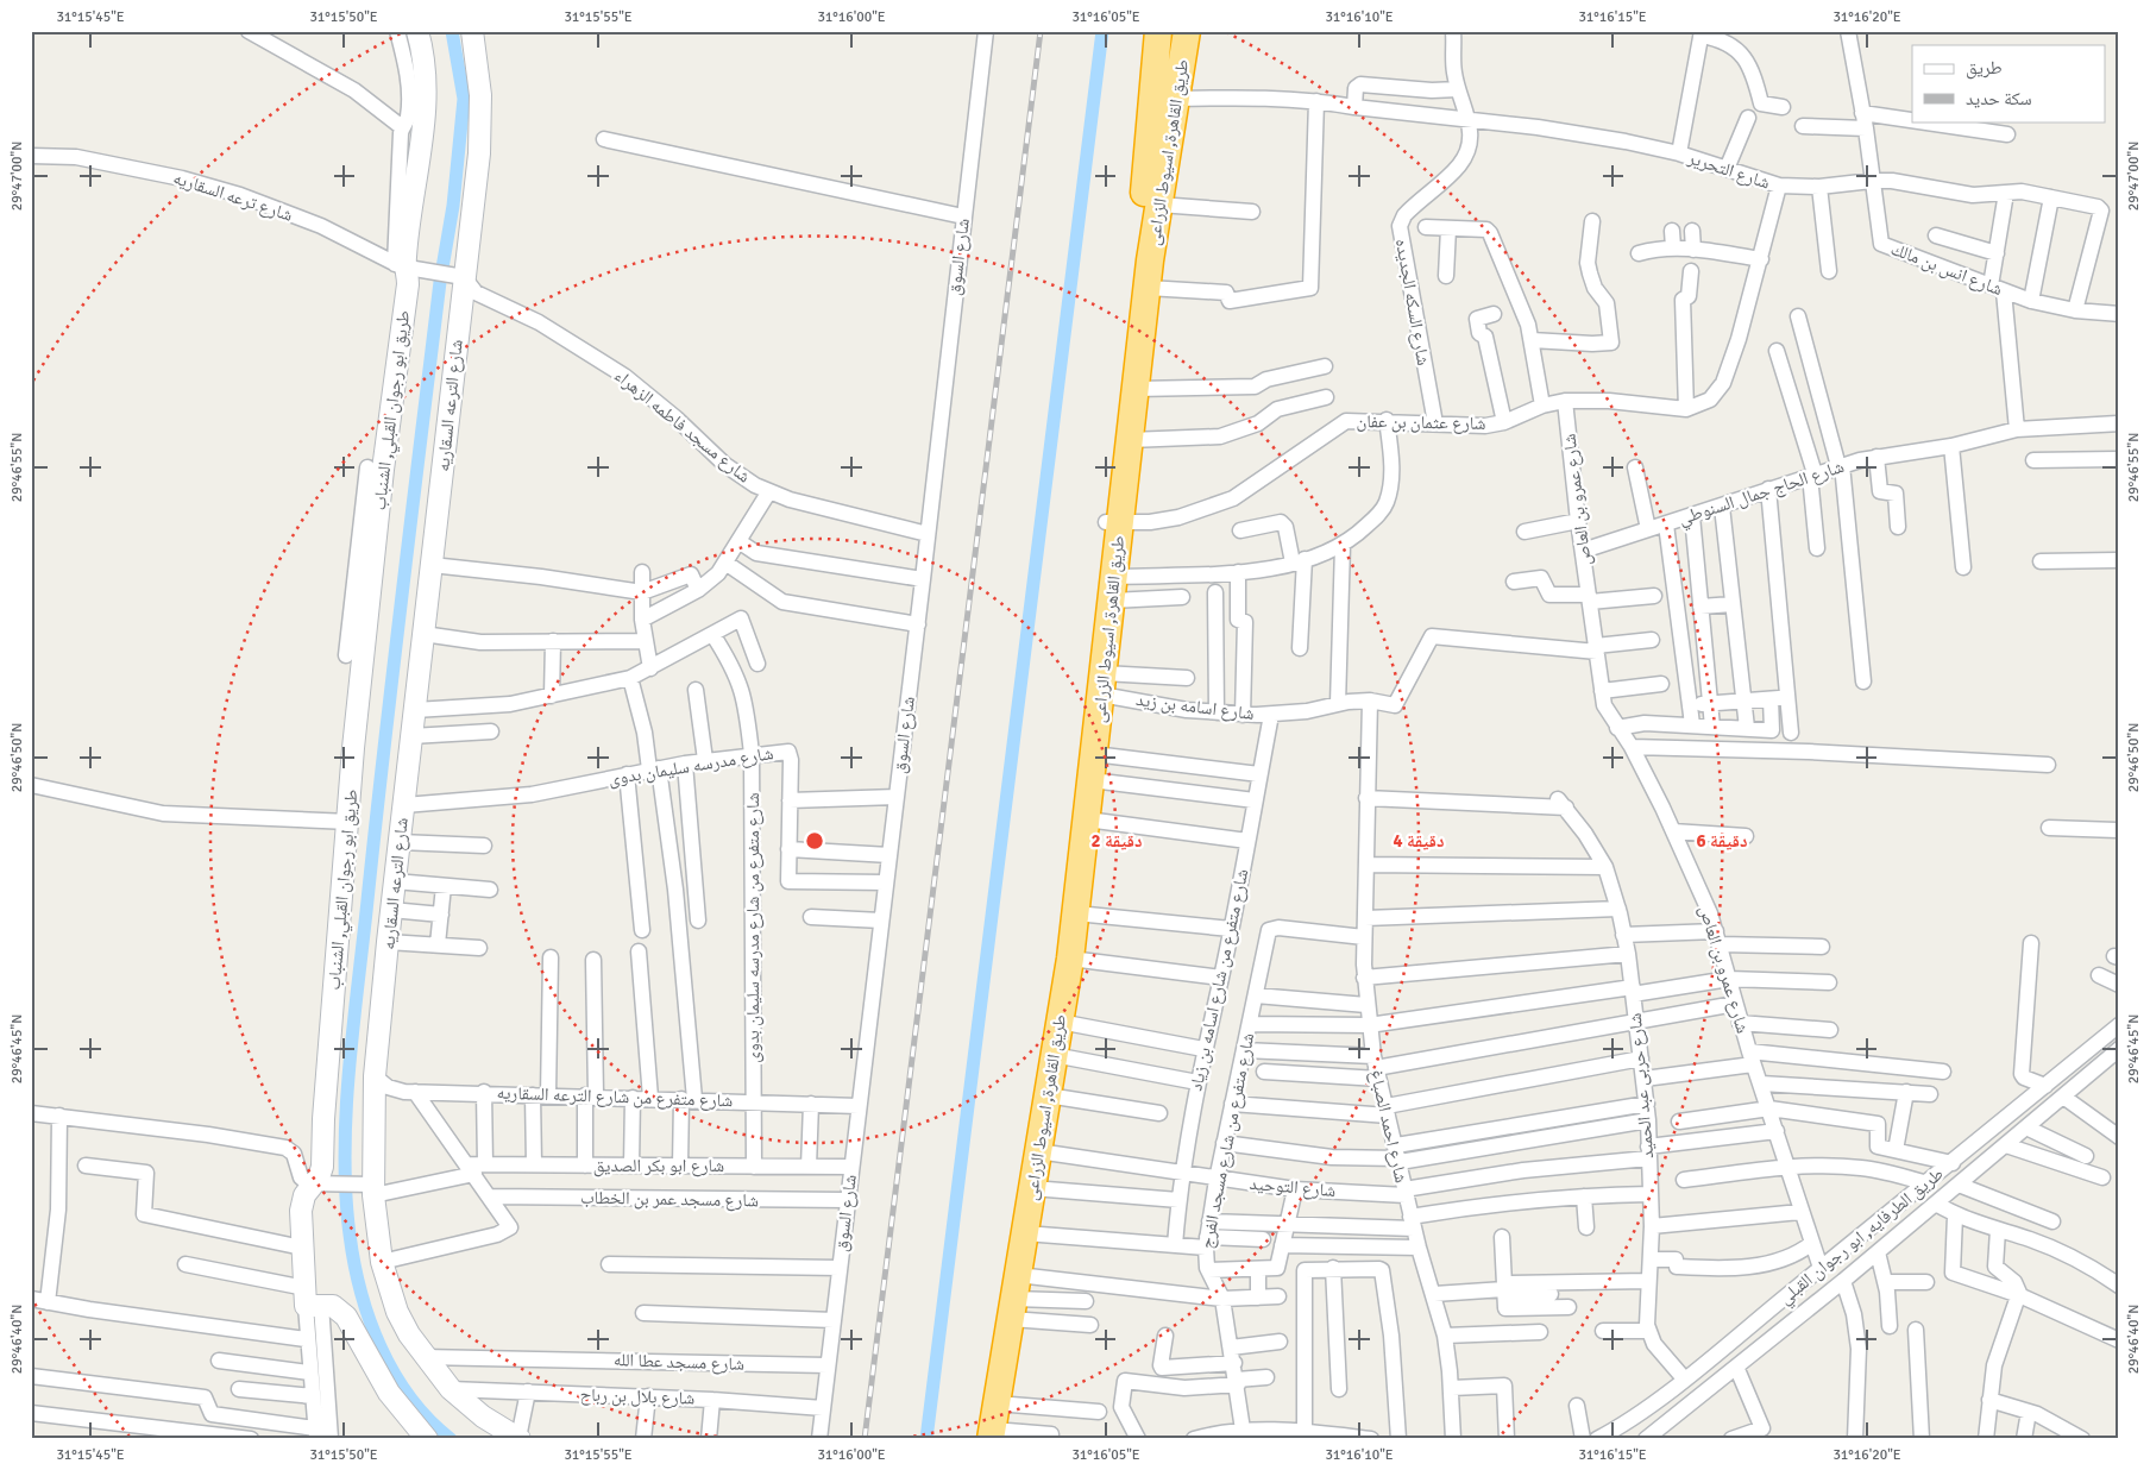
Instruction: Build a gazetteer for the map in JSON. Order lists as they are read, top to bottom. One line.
{"streets":{"highway":["طريق القاهرة, اسيوط الزراعى"],"street":["شارع التحرير","شارع ترعه السقاريه","شارع السوق","شارع انس بن مالك","شارع السكه الجديده","شارع الترعه السقاريه","طريق ابو رجوان القبلي, الشنباب","شارع عثمان بن عفان","شارع مسجد فاطمه الزهراء","شارع الحاج جمال السنوطي","شارع عمرو بن العاص","شارع اسامه بن زيد","شارع مدرسه سليمان بدوى","شارع متفرع من شارع مدرسه سليمان بدوى","شارع متفرع من شارع اسامه بن زياد","شارع حربى عبد الحميد","شارع متفرع من شارع الترعه السقاريه","شارع احمد الصباغ","شارع متفرع من شارع مسجد الفرج","شارع ابو بكر الصديق","شارع التوحيد","شارع مسجد عمر بن الخطاب","طريق الطرفايه, ابو رجوان القبلي","شارع مسجد عطا الله","شارع بلال بن رباح"]},"crossings":[["طريق القاهرة, اسيوط الزراعى","شارع التحرير"],["طريق القاهرة, اسيوط الزراعى","شارع عثمان بن عفان"],["طريق القاهرة, اسيوط الزراعى","شارع اسامه بن زيد"],["طريق القاهرة, اسيوط الزراعى","شارع التوحيد"],["شارع التحرير","شارع انس بن مالك"],["شارع التحرير","شارع السكه الجديده"],["شارع ترعه السقاريه","شارع الترعه السقاريه"],["شارع ترعه السقاريه","طريق ابو رجوان القبلي, الشنباب"],["شارع ترعه السقاريه","شارع مسجد فاطمه الزهراء"],["شارع السوق","شارع مسجد فاطمه الزهراء"],["شارع السوق","شارع مدرسه سليمان بدوى"],["شارع السوق","شارع متفرع من شارع الترعه السقاريه"],["شارع السوق","شارع ابو بكر الصديق"],["شارع السوق","شارع مسجد عمر بن الخطاب"],["شارع السوق","شارع مسجد عطا الله"],["شارع السوق","شارع بلال بن رباح"],["شارع السكه الجديده","شارع عثمان بن عفان"],["شارع الترعه السقاريه","شارع مسجد فاطمه الزهراء"],["شارع الترعه السقاريه","شارع مدرسه سليمان بدوى"],["شارع الترعه السقاريه","شارع متفرع من شارع الترعه السقاريه"],["شارع الترعه السقاريه","شارع ابو بكر الصديق"],["شارع الترعه السقاريه","شارع مسجد عطا الله"],["شارع الترعه السقاريه","شارع بلال بن رباح"],["طريق ابو رجوان القبلي, الشنباب","شارع ابو بكر الصديق"],["شارع عثمان بن عفان","شارع عمرو بن العاص"],["شارع الحاج جمال السنوطي","شارع عمرو بن العاص"],["شارع عمرو بن العاص","شارع اسامه بن زيد"],["شارع عمرو بن العاص","شارع التوحيد"],["شارع عمرو بن العاص","طريق الطرفايه, ابو رجوان القبلي"],["شارع اسامه بن زيد","شارع متفرع من شارع اسامه بن زياد"],["شارع اسامه بن زيد","شارع احمد الصباغ"],["شارع مدرسه سليمان بدوى","شارع متفرع من شارع مدرسه سليمان بدوى"],["شارع متفرع من شارع مدرسه سليمان بدوى","شارع متفرع من شارع الترعه السقاريه"],["شارع متفرع من شارع مدرسه سليمان بدوى","شارع ابو بكر الصديق"],["شارع متفرع من شارع اسامه بن زياد","شارع التوحيد"],["شارع حربى عبد الحميد","شارع احمد الصباغ"],["شارع حربى عبد الحميد","شارع التوحيد"],["شارع احمد الصباغ","شارع متفرع من شارع مسجد الفرج"],["شارع احمد الصباغ","شارع التوحيد"],["شارع متفرع من شارع مسجد الفرج","شارع التوحيد"]],"legend":["طريق","سكة حديد"],"coordinates":["31°15'45\"E","31°15'50\"E","31°15'55\"E","31°16'00\"E","31°16'05\"E","31°16'10\"E","31°16'15\"E","31°16'20\"E","29°47'00\"N","29°46'55\"N","29°46'50\"N","29°46'45\"N","29°46'40\"N"],"rings":["2 دقيقة","4 دقيقة","6 دقيقة"]}
